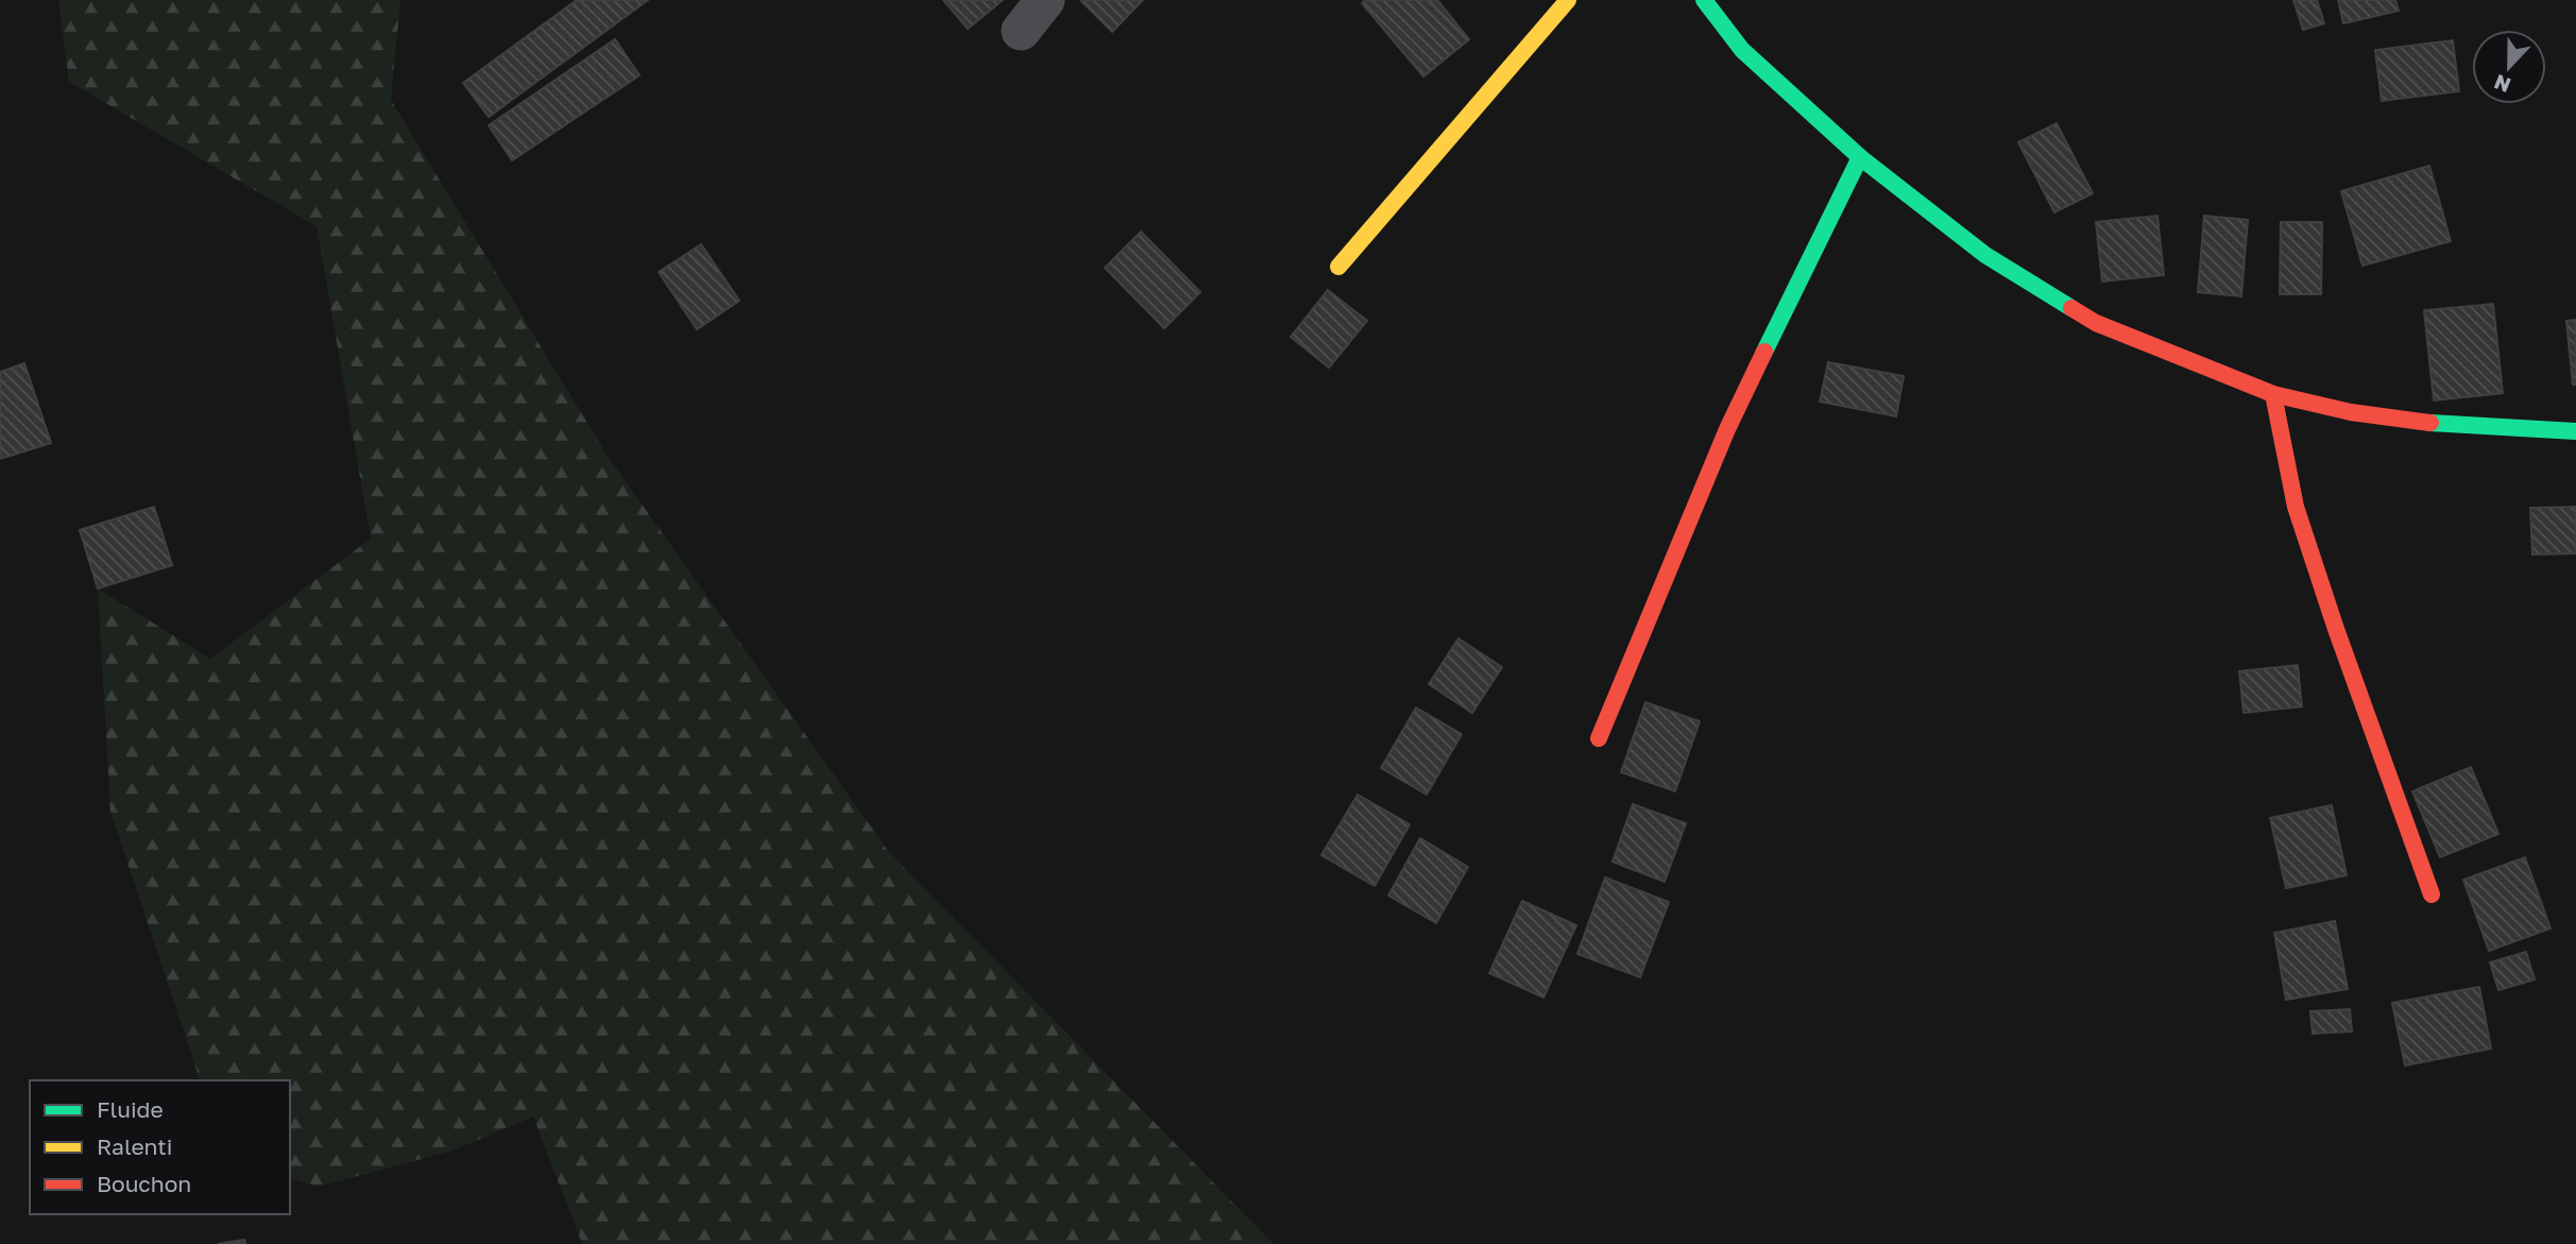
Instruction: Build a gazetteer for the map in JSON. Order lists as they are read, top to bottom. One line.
{"legend":["Fluide","Ralenti","Bouchon"],"north":"bottom"}
